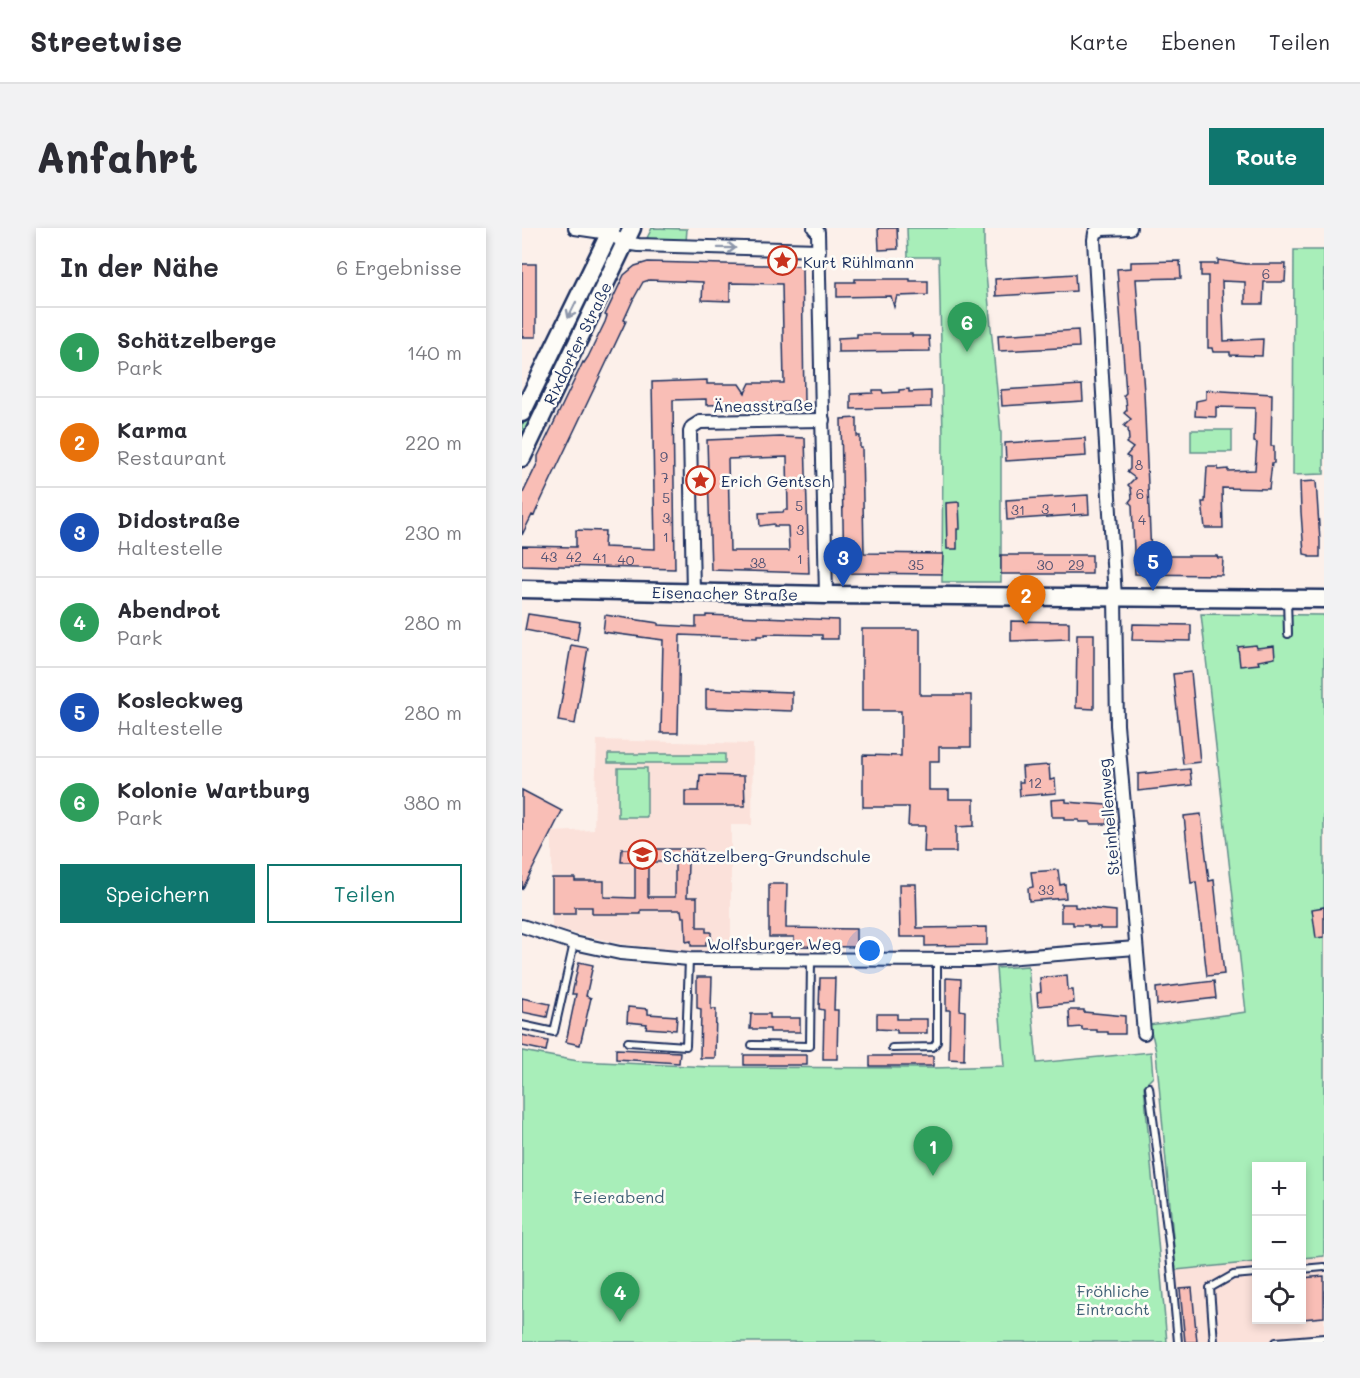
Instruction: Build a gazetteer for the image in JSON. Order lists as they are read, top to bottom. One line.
{"streets":{"street":["Rixdorfer Straße","Äneasstraße","Eisenacher Straße","Steinhellenweg","Wolfsburger Weg"]},"crossings":[["Äneasstraße","Eisenacher Straße"],["Eisenacher Straße","Steinhellenweg"],["Steinhellenweg","Wolfsburger Weg"]],"parks":["Feierabend","Fröhliche Eintracht"],"places":{"place":["Kurt Rühlmann","Erich Gentsch"],"school or university":["Schätzelberg-Grundschule"]},"house_numbers":["6","9","8","7","6","5","5","1","3","31","3","4","3","1","43","42","41","1","40","38","35","30","29","12","33"],"page":{"header":"Streetwise","nav":["Karte","Ebenen","Teilen"],"buttons":["Route",["Speichern","Teilen"]],"title":"Anfahrt","heading":["In der Nähe","6 Ergebnisse"],"pins":["6","3","5","2","1","4"],"list":[{"mark":"1","name":"Schätzelberge","note":"Park","value":"140 m"},{"mark":"2","name":"Karma","note":"Restaurant","value":"220 m"},{"mark":"3","name":"Didostraße","note":"Haltestelle","value":"230 m"},{"mark":"4","name":"Abendrot","note":"Park","value":"280 m"},{"mark":"5","name":"Kosleckweg","note":"Haltestelle","value":"280 m"},{"mark":"6","name":"Kolonie Wartburg","note":"Park","value":"380 m"}],"map_buttons":["+","−"]}}
